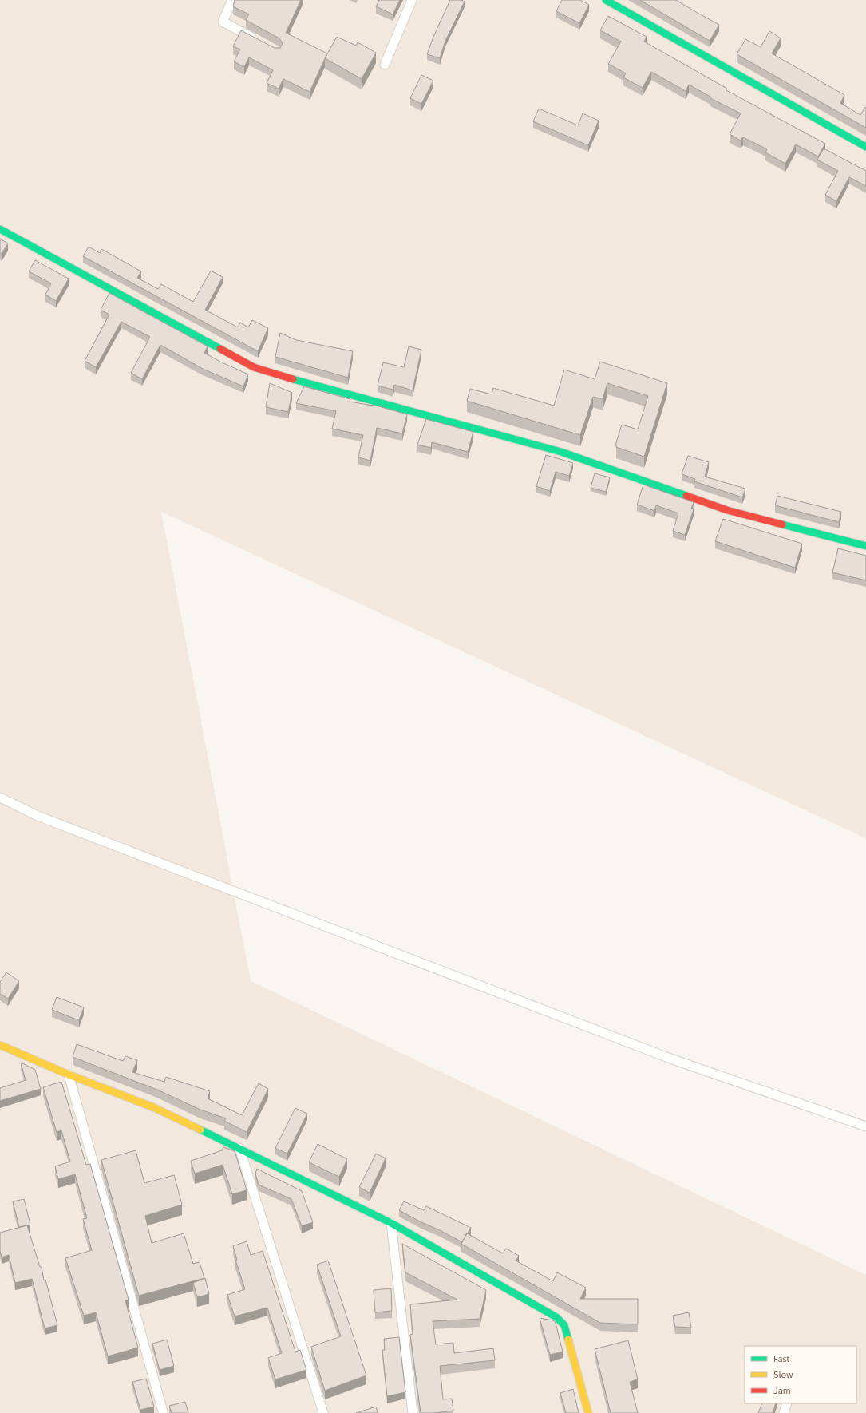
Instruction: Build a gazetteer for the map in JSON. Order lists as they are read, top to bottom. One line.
{"legend":["Fast","Slow","Jam"]}
